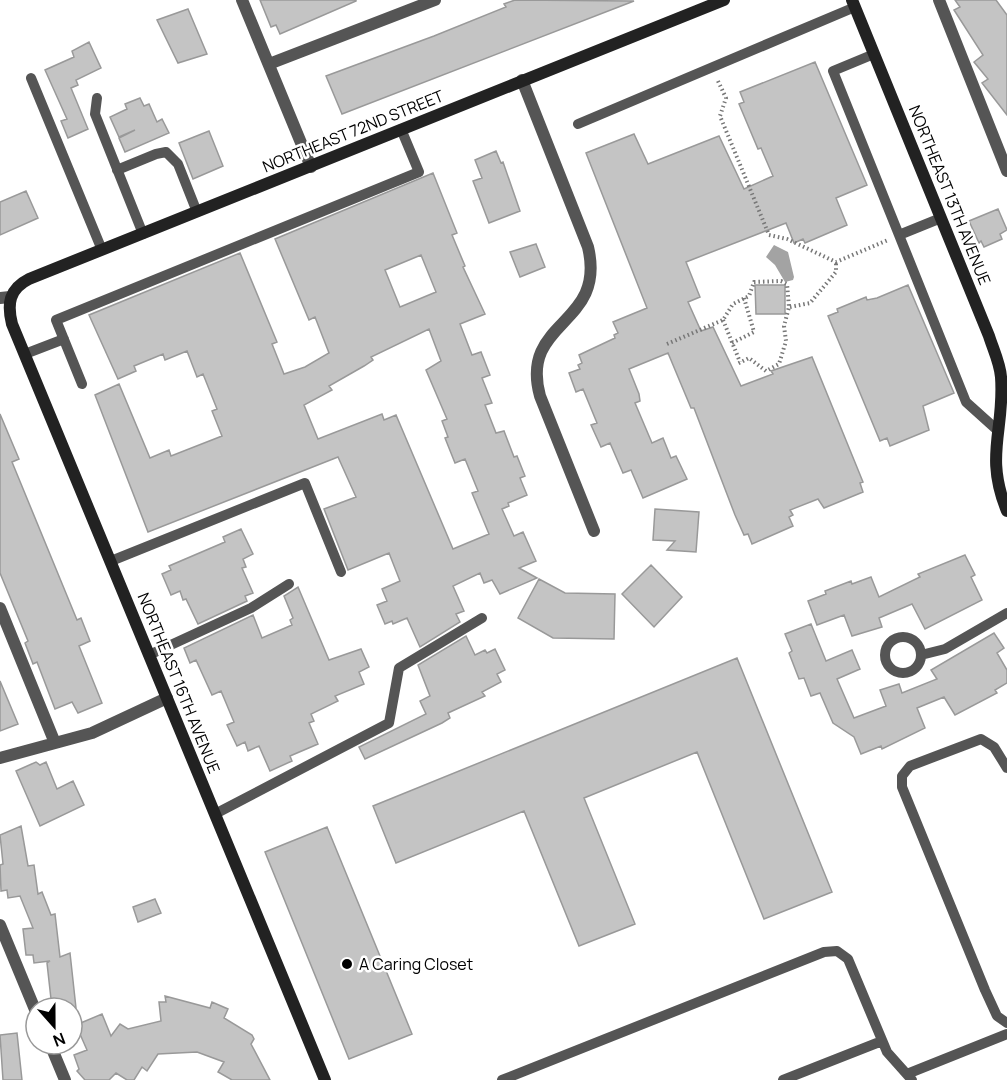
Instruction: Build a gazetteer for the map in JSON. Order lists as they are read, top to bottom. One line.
{"streets":{"street":["NORTHEAST 72ND STREET","NORTHEAST 13TH AVENUE","NORTHEAST 16TH AVENUE"]},"crossings":[["NORTHEAST 72ND STREET","NORTHEAST 16TH AVENUE"]],"places":["A Caring Closet"],"north":"bottom"}
